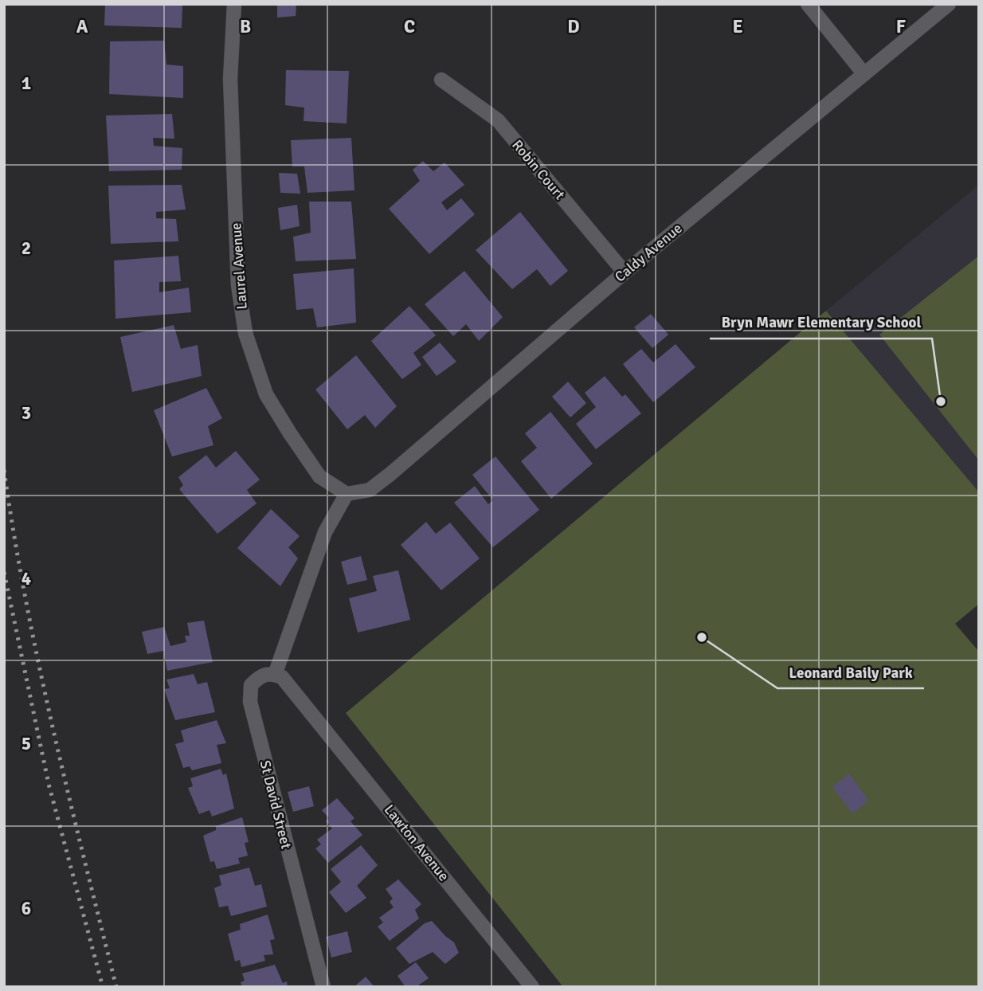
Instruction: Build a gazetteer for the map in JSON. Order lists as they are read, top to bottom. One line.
{"streets":{"street":["Robin Court","Caldy Avenue","Laurel Avenue","St David Street","Lawton Avenue"]},"crossings":[["Robin Court","Caldy Avenue"],["Caldy Avenue","Laurel Avenue"],["St David Street","Lawton Avenue"]],"places":["Bryn Mawr Elementary School","Leonard Baily Park"],"grid":{"columns":["A","B","C","D","E","F"],"rows":["1","2","3","4","5","6"]}}
